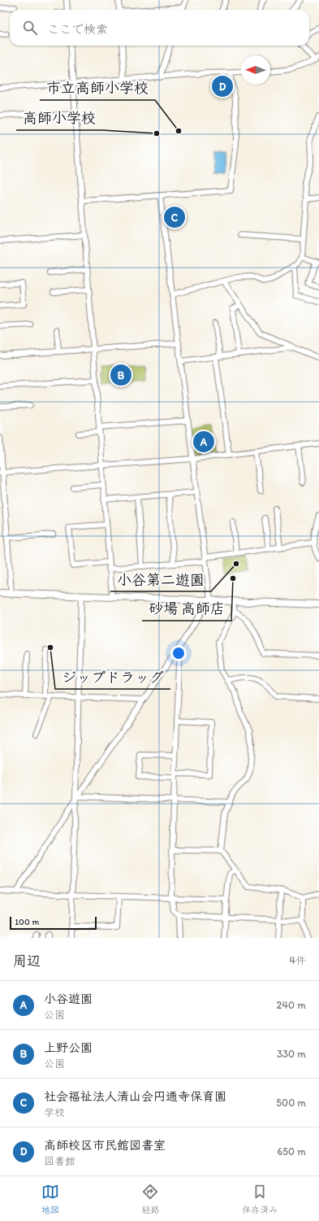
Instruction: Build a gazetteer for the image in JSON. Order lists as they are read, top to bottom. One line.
{"places":["市立高師小学校","高師小学校","小谷第二遊園","砂場 高師店","ジップドラッグ"],"scale_bar":"100 m","north":"left","page":{"search":"ここで検索","pins":["D","C","B","A"],"scale":"100 m","heading":["周辺","4件"],"list":[{"mark":"A","name":"小谷遊園","note":"公園","value":"240 m"},{"mark":"B","name":"上野公園","note":"公園","value":"330 m"},{"mark":"C","name":"社会福祉法人清山会円通寺保育園","note":"学校","value":"500 m"},{"mark":"D","name":"高師校区市民館図書室","note":"図書館","value":"650 m"}],"nav":["地図","経路","保存済み"]}}
